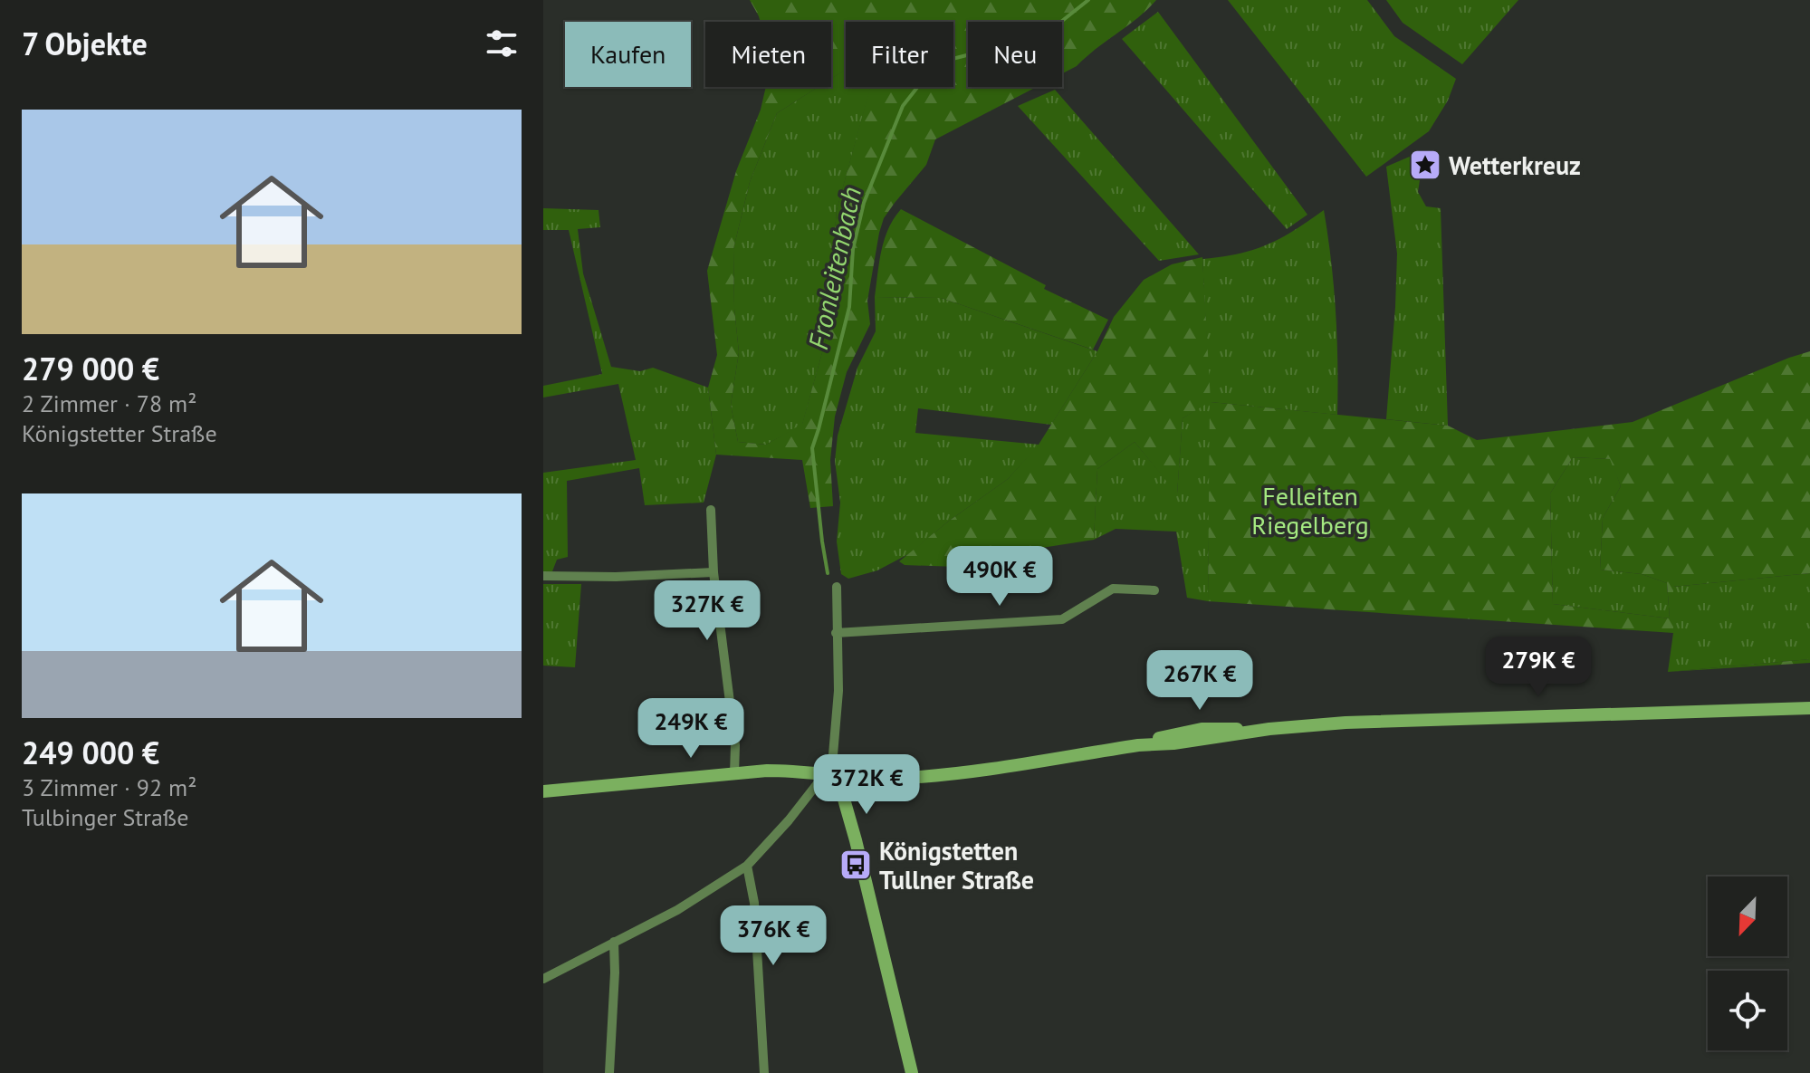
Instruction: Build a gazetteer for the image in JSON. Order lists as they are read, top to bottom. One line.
{"water":["Fronleitenbach"],"parks":["Felleiten Riegelberg"],"places":{"place":["Wetterkreuz"],"bus stop":["Königstetten Tullner Straße"]},"north":"bottom left","page":{"heading":"7 Objekte","chip":["Kaufen","Mieten","Filter","Neu"],"list":[{"name":"279 000 €","note":"2 Zimmer · 78 m² · Königstetter Straße"},{"name":"249 000 €","note":"3 Zimmer · 92 m² · Tulbinger Straße"}],"price":["490K €","327K €","279K €","267K €","249K €","372K €","376K €"]}}
